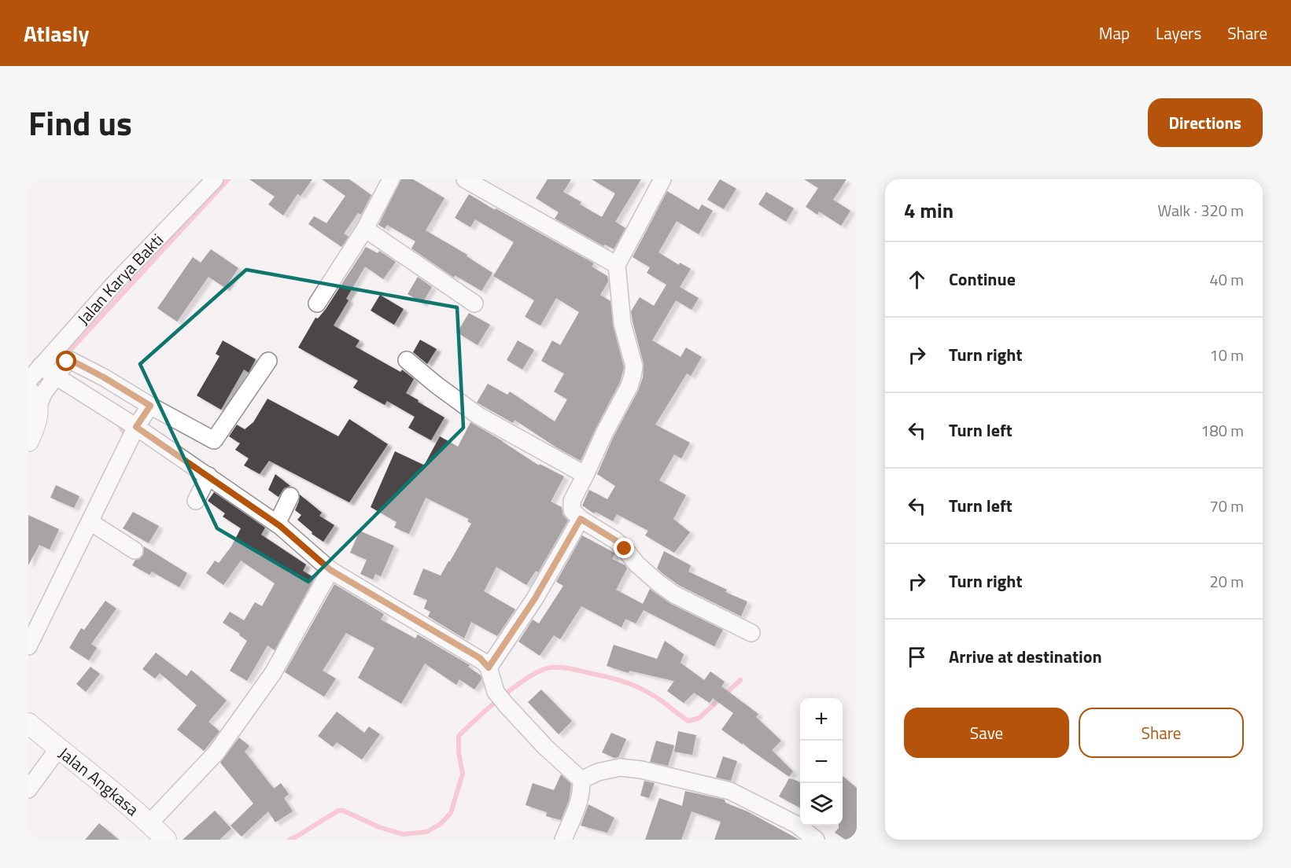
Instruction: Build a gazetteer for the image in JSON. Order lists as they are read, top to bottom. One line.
{"streets":{"street":["Jalan Karya Bakti","Jalan Angkasa"]},"page":{"header":"Atlasly","nav":["Map","Layers","Share"],"title":"Find us","buttons":["Directions",["Save","Share"]],"heading":["4 min","Walk · 320 m"],"list":[["Continue","40 m"],["Turn right","10 m"],["Turn left","180 m"],["Turn left","70 m"],["Turn right","20 m"],"Arrive at destination"],"map_buttons":["+","−"]}}
